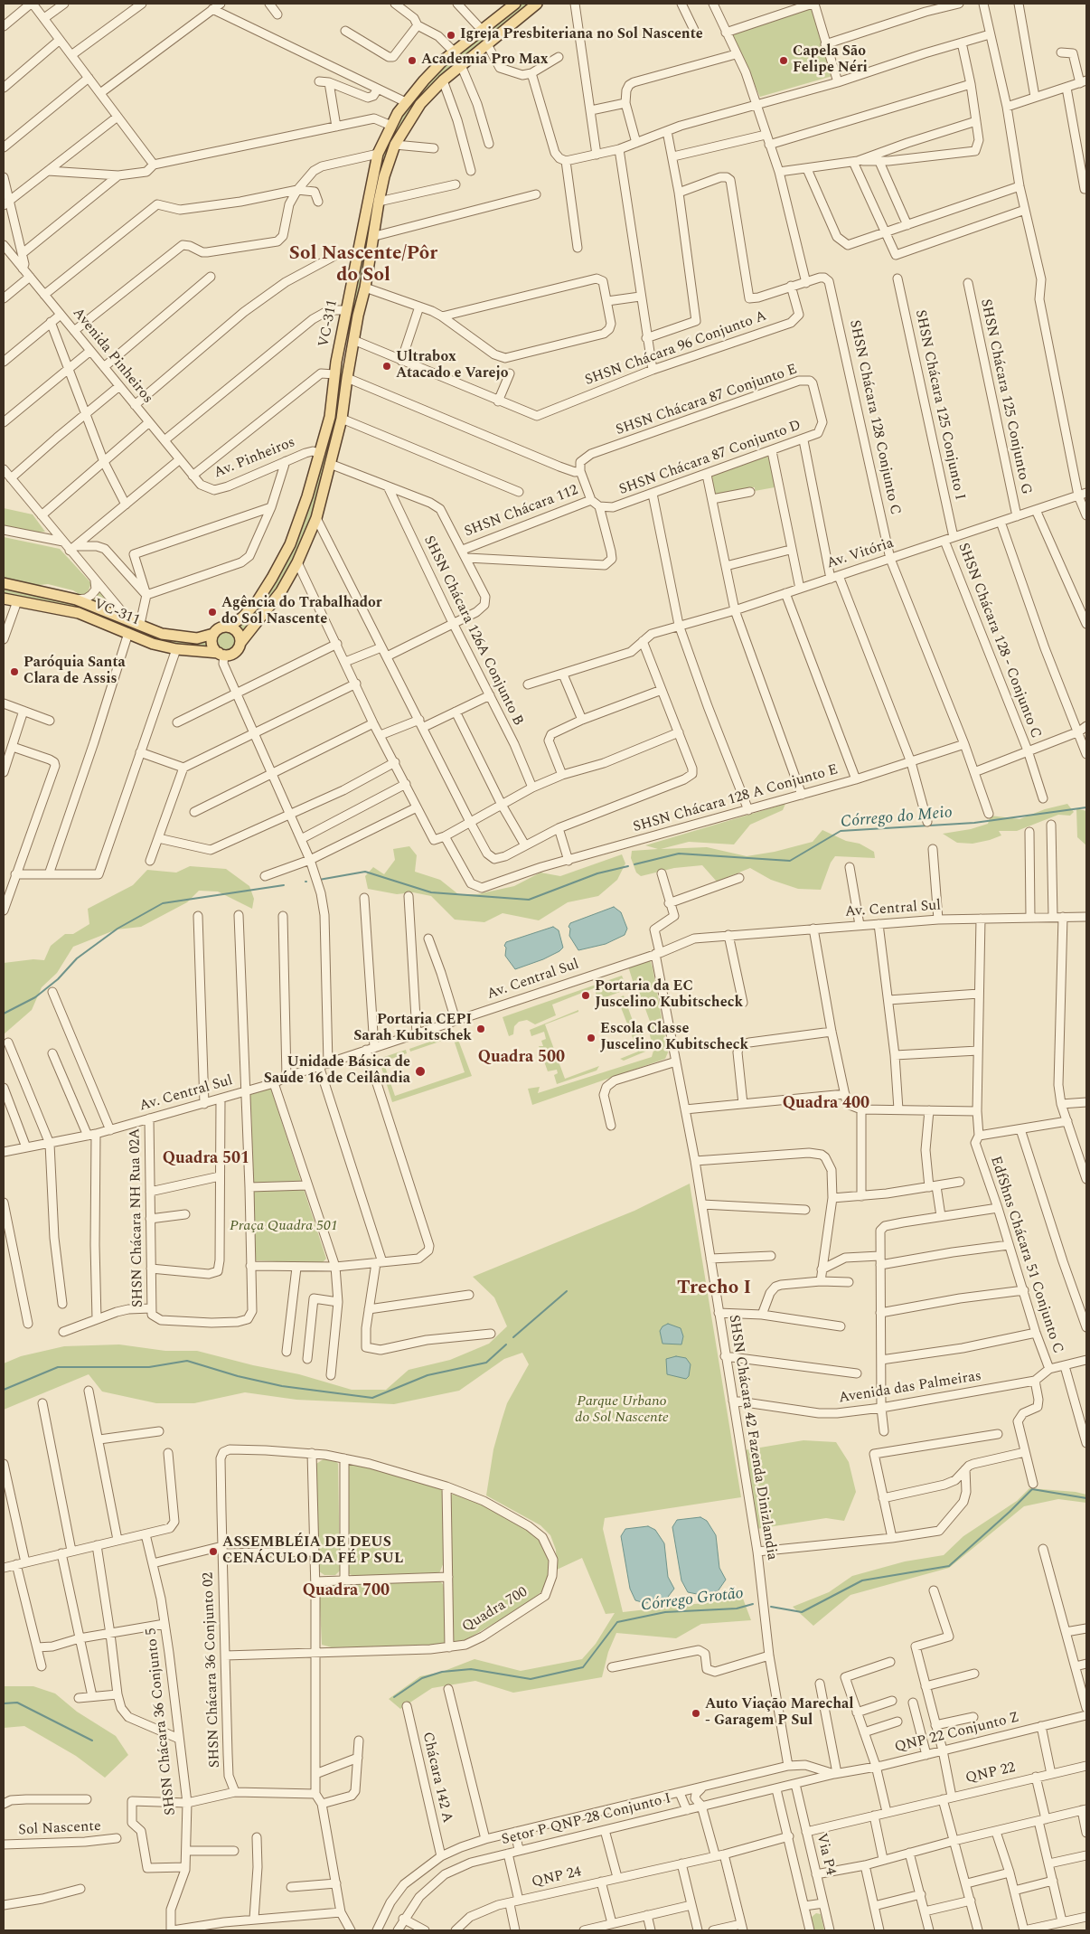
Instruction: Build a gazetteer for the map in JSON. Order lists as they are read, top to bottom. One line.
{"streets":{"main road":["VC-311"],"street":["SHSN Chácara 96 Conjunto A","Avenida Pinheiros","SHSN Chácara 125 Conjunto G","SHSN Chácara 87 Conjunto E","SHSN Chácara 125 Conjunto I","SHSN Chácara 128 Conjunto C","Av. Pinheiros","SHSN Chácara 87 Conjunto D","SHSN Chácara 112","Av. Vitória","SHSN Chácara 126A Conjunto B","SHSN Chácara 128 - Conjunto C","SHSN Chácara 128 A Conjunto E","Av. Central Sul","SHSN Chácara NH Rua 02A","EdfShns Chácara 51 Conjunto C","Avenida das Palmeiras","SHSN Chácara 42 Fazenda Dinizlandia","Quadra 700","SHSN Chácara 36 Conjunto 02","SHSN Chácara 36 Conjunto 5","QNP 22 Conjunto Z","QNP 22","Chácara 142 A","Setor P QNP 28 Conjunto I","Sol Nascente","Via P4","QNP 24"]},"crossings":[["VC-311","SHSN Chácara 96 Conjunto A"],["VC-311","Av. Pinheiros"],["Avenida Pinheiros","Av. Pinheiros"],["SHSN Chácara 125 Conjunto G","Av. Vitória"],["SHSN Chácara 87 Conjunto E","SHSN Chácara 87 Conjunto D"],["SHSN Chácara 125 Conjunto I","Av. Vitória"],["SHSN Chácara 128 Conjunto C","Av. Vitória"],["SHSN Chácara 128 Conjunto C","SHSN Chácara 128 A Conjunto E"],["Av. Vitória","SHSN Chácara 128 - Conjunto C"],["Av. Central Sul","SHSN Chácara NH Rua 02A"],["Av. Central Sul","SHSN Chácara 42 Fazenda Dinizlandia"],["EdfShns Chácara 51 Conjunto C","Avenida das Palmeiras"],["Avenida das Palmeiras","SHSN Chácara 42 Fazenda Dinizlandia"],["Quadra 700","SHSN Chácara 36 Conjunto 02"],["QNP 22 Conjunto Z","QNP 22"],["QNP 22 Conjunto Z","Setor P QNP 28 Conjunto I"],["QNP 22","Via P4"],["Setor P QNP 28 Conjunto I","Via P4"],["Setor P QNP 28 Conjunto I","QNP 24"]],"districts":["Sol Nascente/Pôr do Sol","Quadra 500","Quadra 400","Quadra 501","Trecho I","Quadra 700"],"water":["Córrego do Meio","Córrego Grotão"],"parks":["Praça Quadra 501","Parque Urbano do Sol Nascente"],"places":["Igreja Presbiteriana no Sol Nascente","Academia Pro Max","Capela São Felipe Néri","Ultrabox Atacado e Varejo","Agência do Trabalhador do Sol Nascente","Paróquia Santa Clara de Assis","Portaria da EC Juscelino Kubitscheck","Portaria CEPI Sarah Kubitschek","Escola Classe Juscelino Kubitscheck","Unidade Básica de Saúde 16 de Ceilândia","ASSEMBLÉIA DE DEUS CENÁCULO DA FÉ P SUL","Auto Viação Marechal - Garagem P Sul"]}
